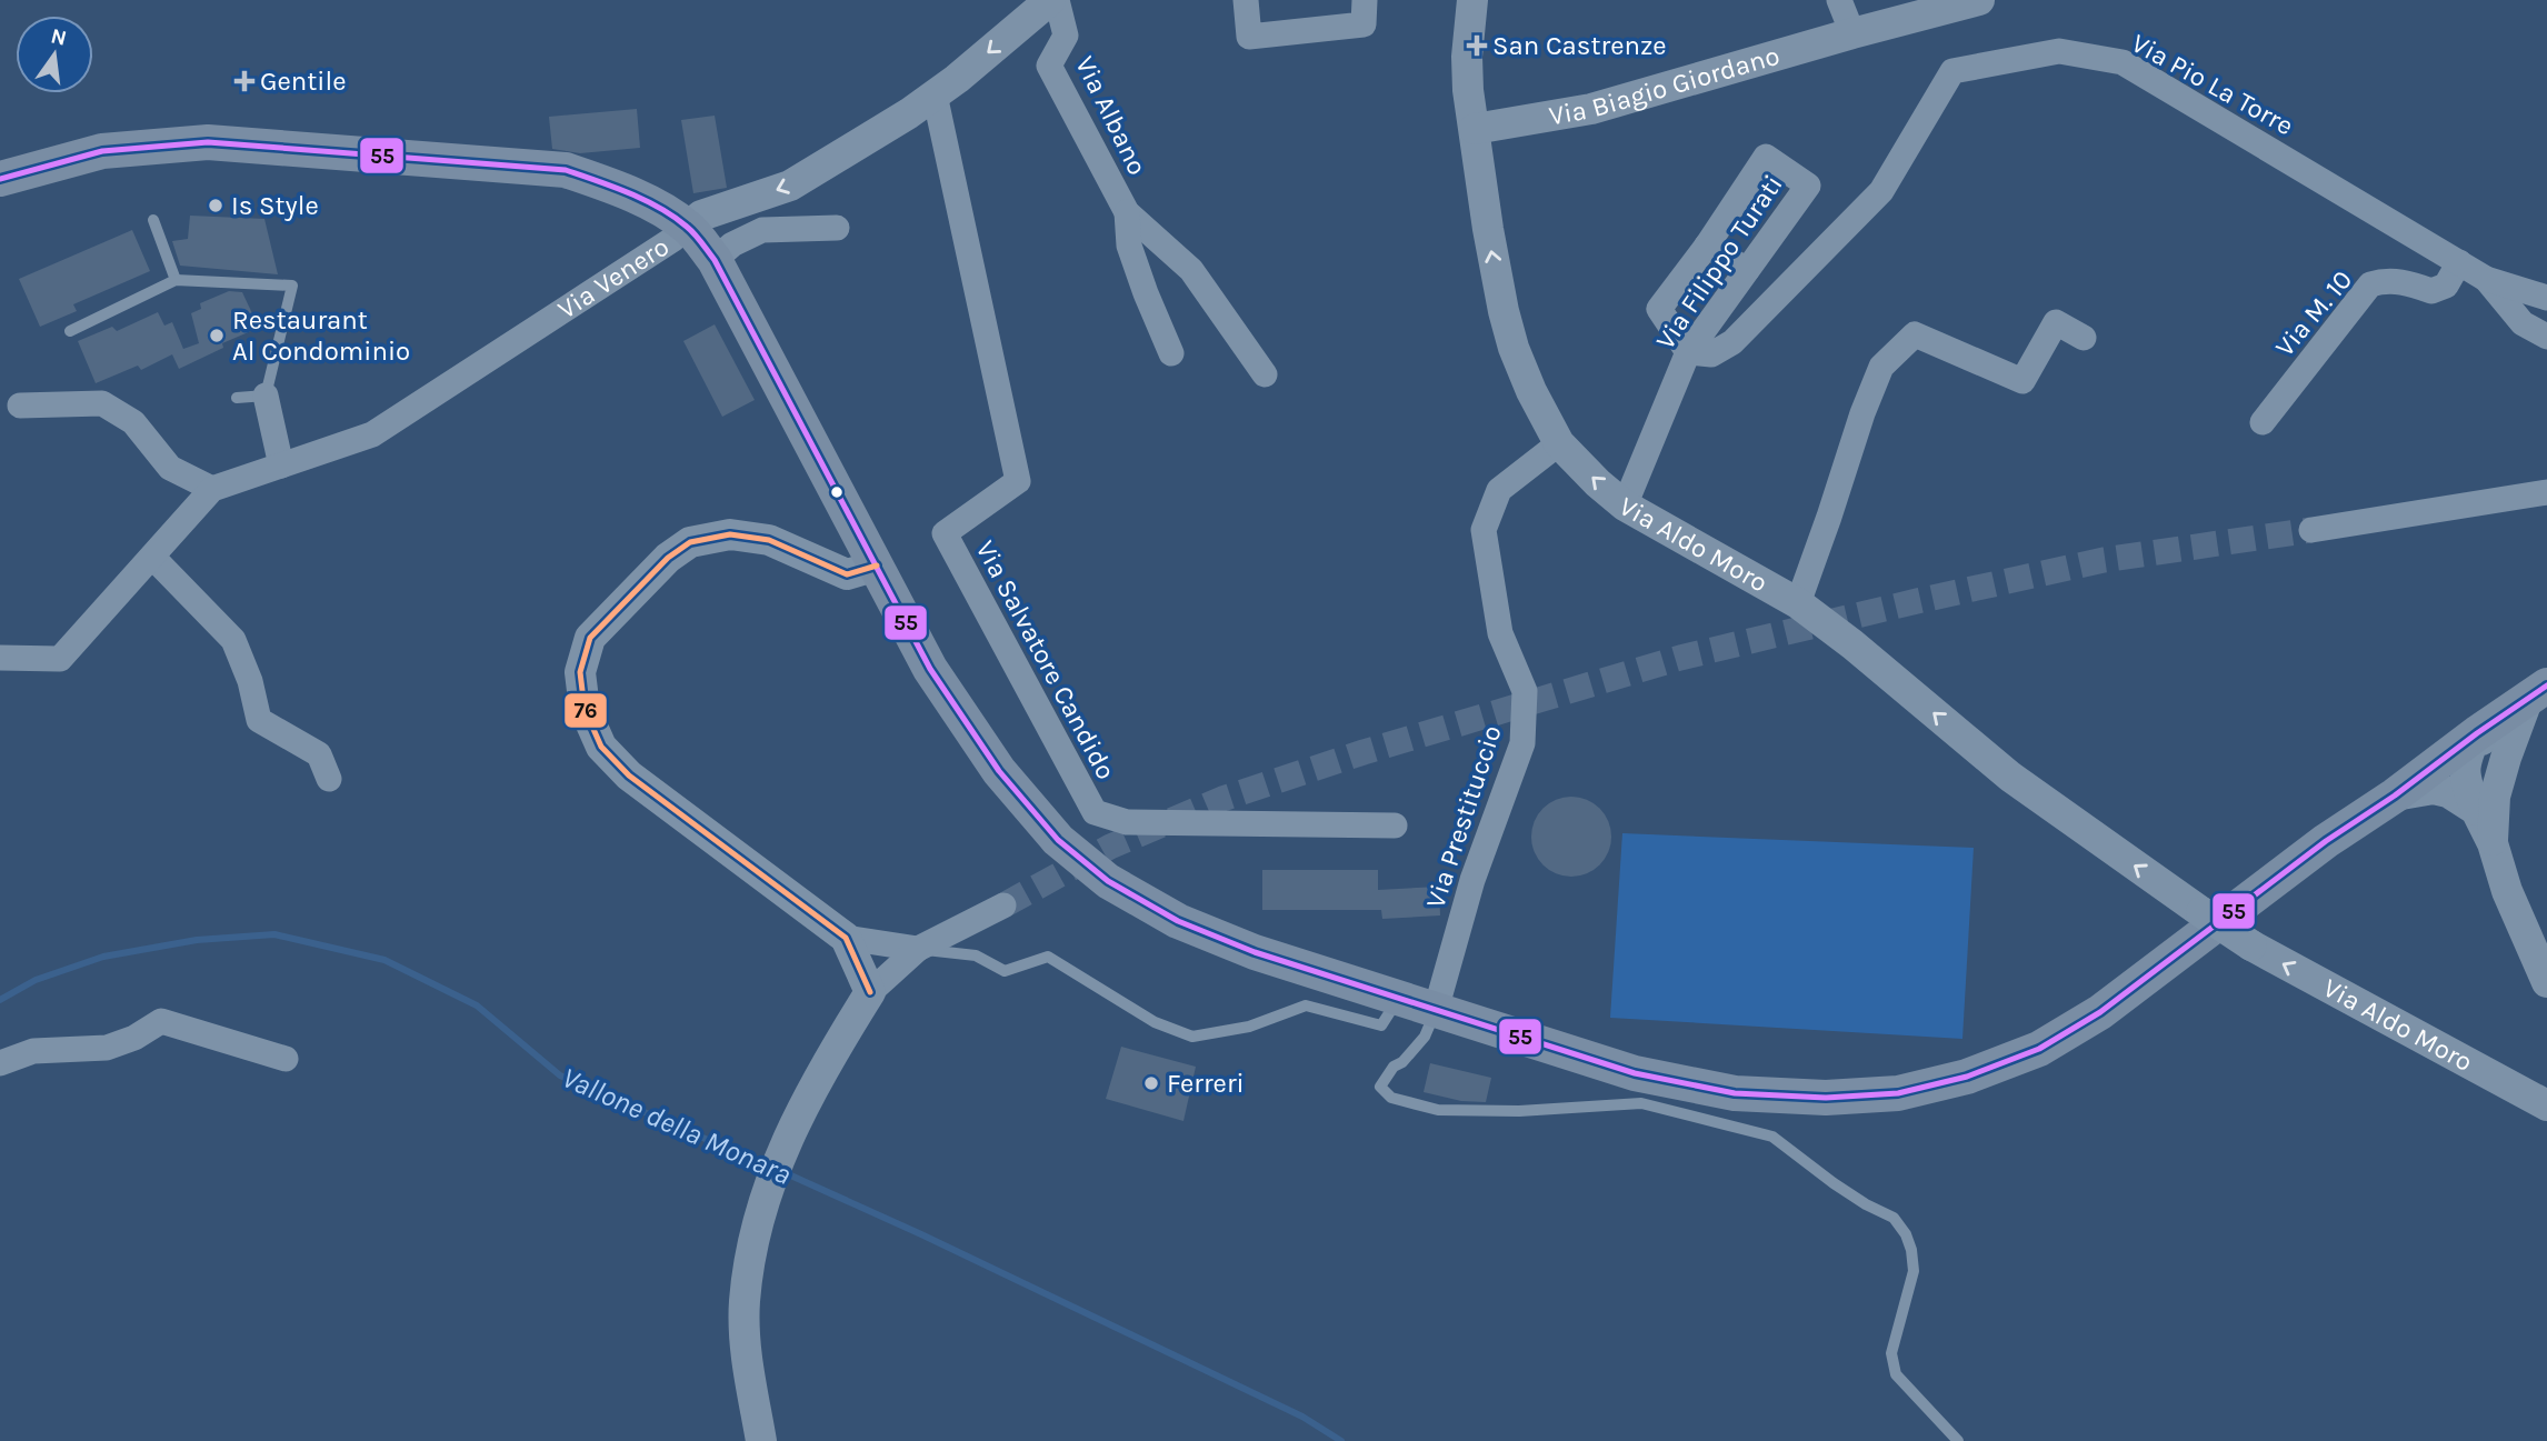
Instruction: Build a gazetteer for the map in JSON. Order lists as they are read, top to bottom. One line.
{"streets":{"street":["Via Biagio Giordano","Via Pio La Torre","Via Albano","Via Filippo Turati","Via Venero","Via M. 10","Via Aldo Moro","Via Salvatore Candido","Via Prestituccio"]},"crossings":[["Via Biagio Giordano","Via Aldo Moro"],["Via Pio La Torre","Via Filippo Turati"],["Via Pio La Torre","Via M. 10"],["Via Filippo Turati","Via Aldo Moro"],["Via Venero","Via Salvatore Candido"],["Via Aldo Moro","Via Prestituccio"]],"one_way":["Via Aldo Moro"],"water":["Vallone della Monara"],"places":{"health":["San Castrenze","Gentile"],"other":["Is Style","Restaurant Al Condominio","Ferreri"]},"lines":["transit line 55","transit line 76"],"north":"top"}
